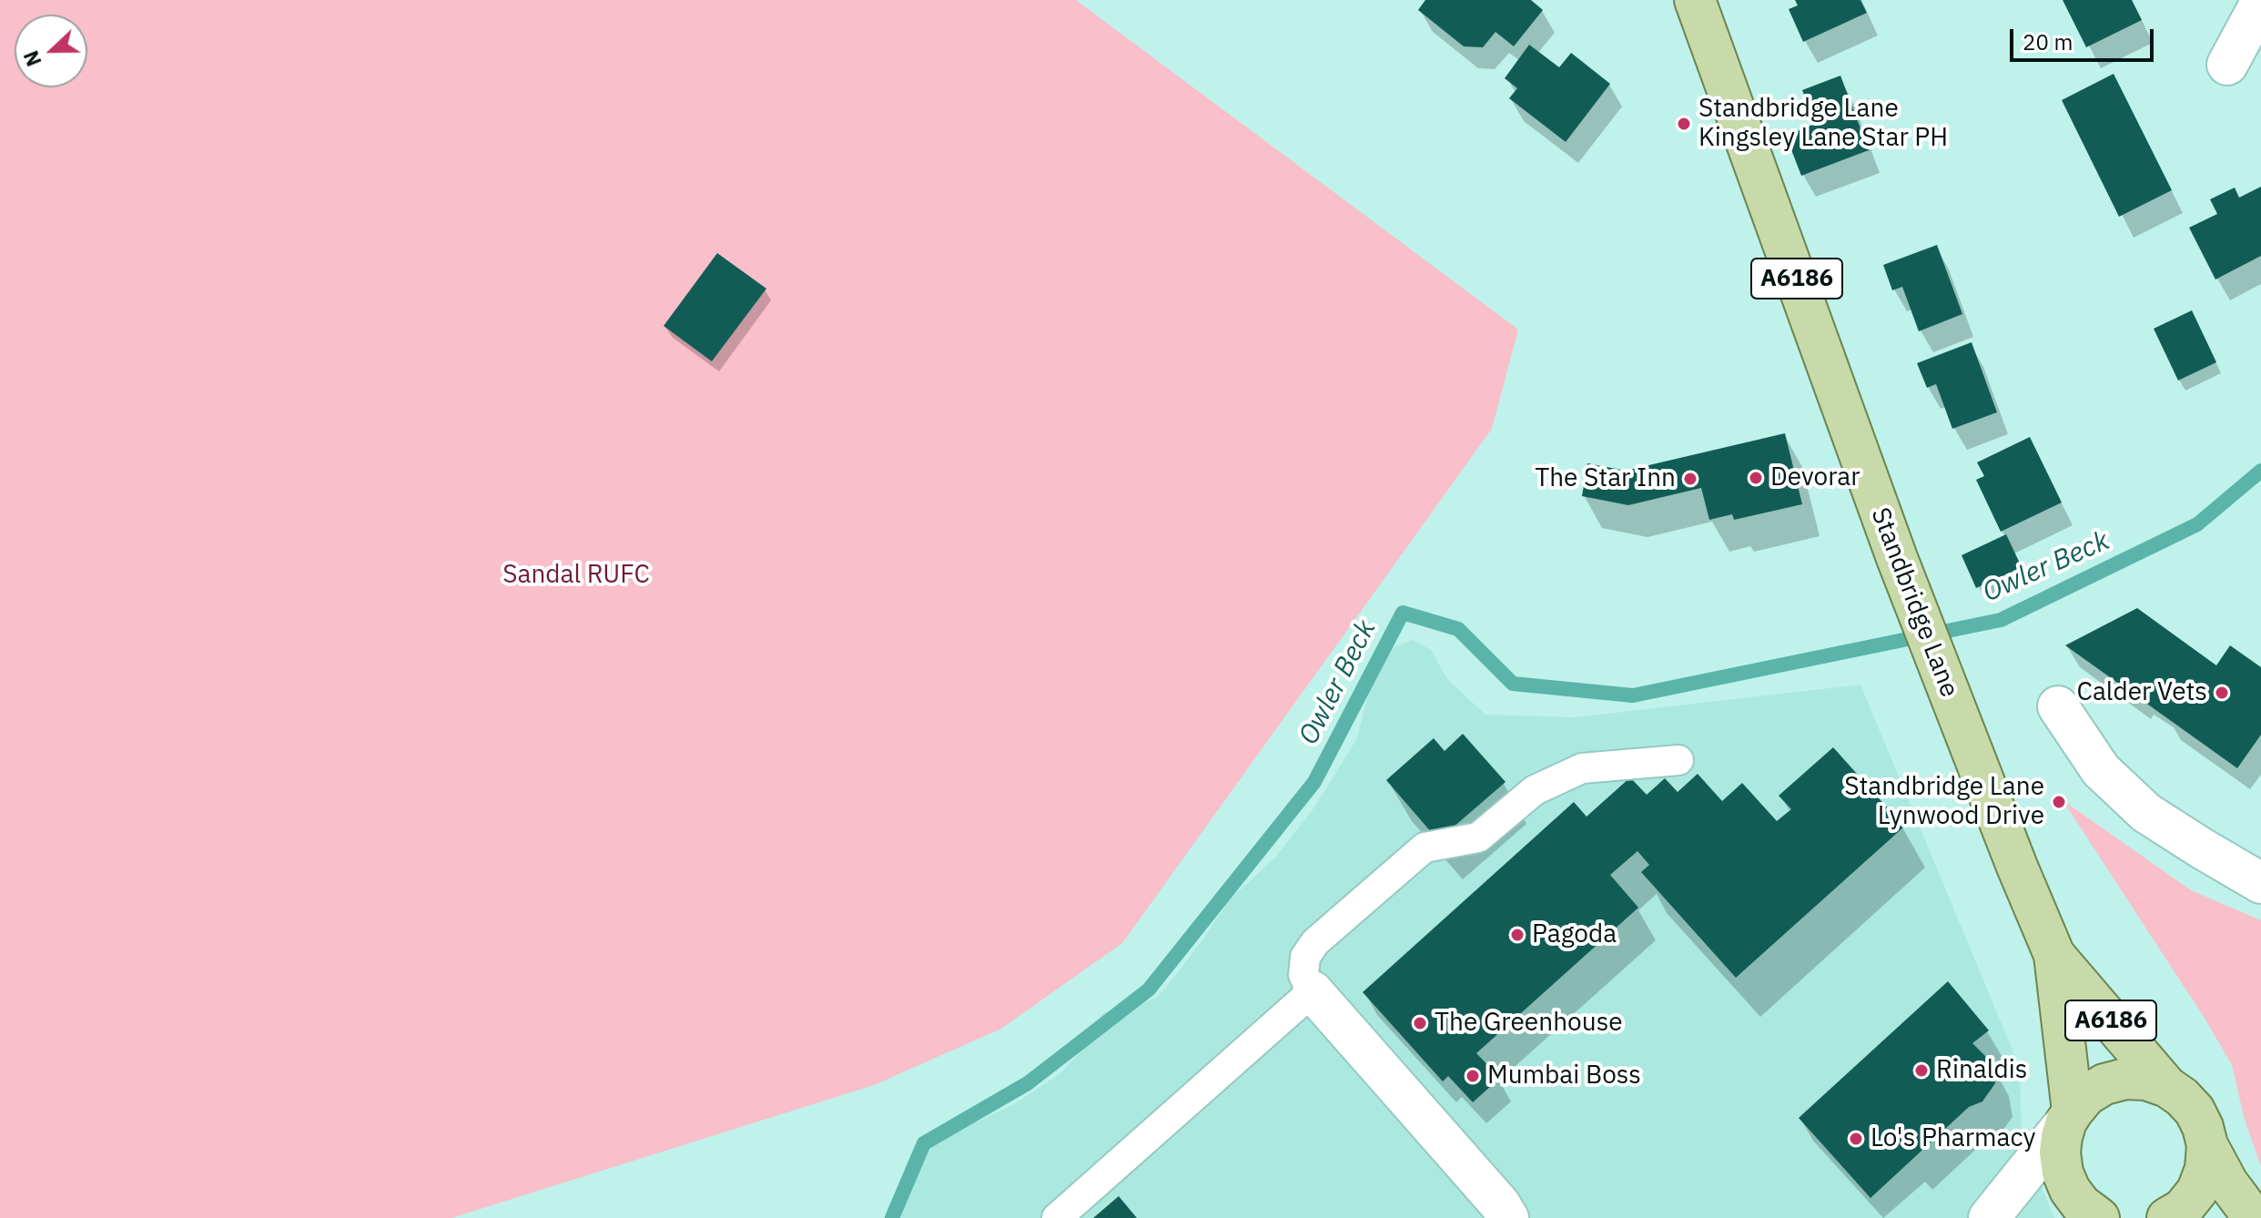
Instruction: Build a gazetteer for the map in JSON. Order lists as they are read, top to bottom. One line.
{"streets":{"main road":["A6186","Standbridge Lane"]},"water":["Owler Beck"],"parks":["Sandal RUFC"],"places":["Standbridge Lane Kingsley Lane Star PH","Devorar","The Star Inn","Calder Vets","Standbridge Lane Lynwood Drive","Pagoda","The Greenhouse","Rinaldis","Mumbai Boss","Lo's Pharmacy"],"scale_bar":"20 m","north":"left"}
